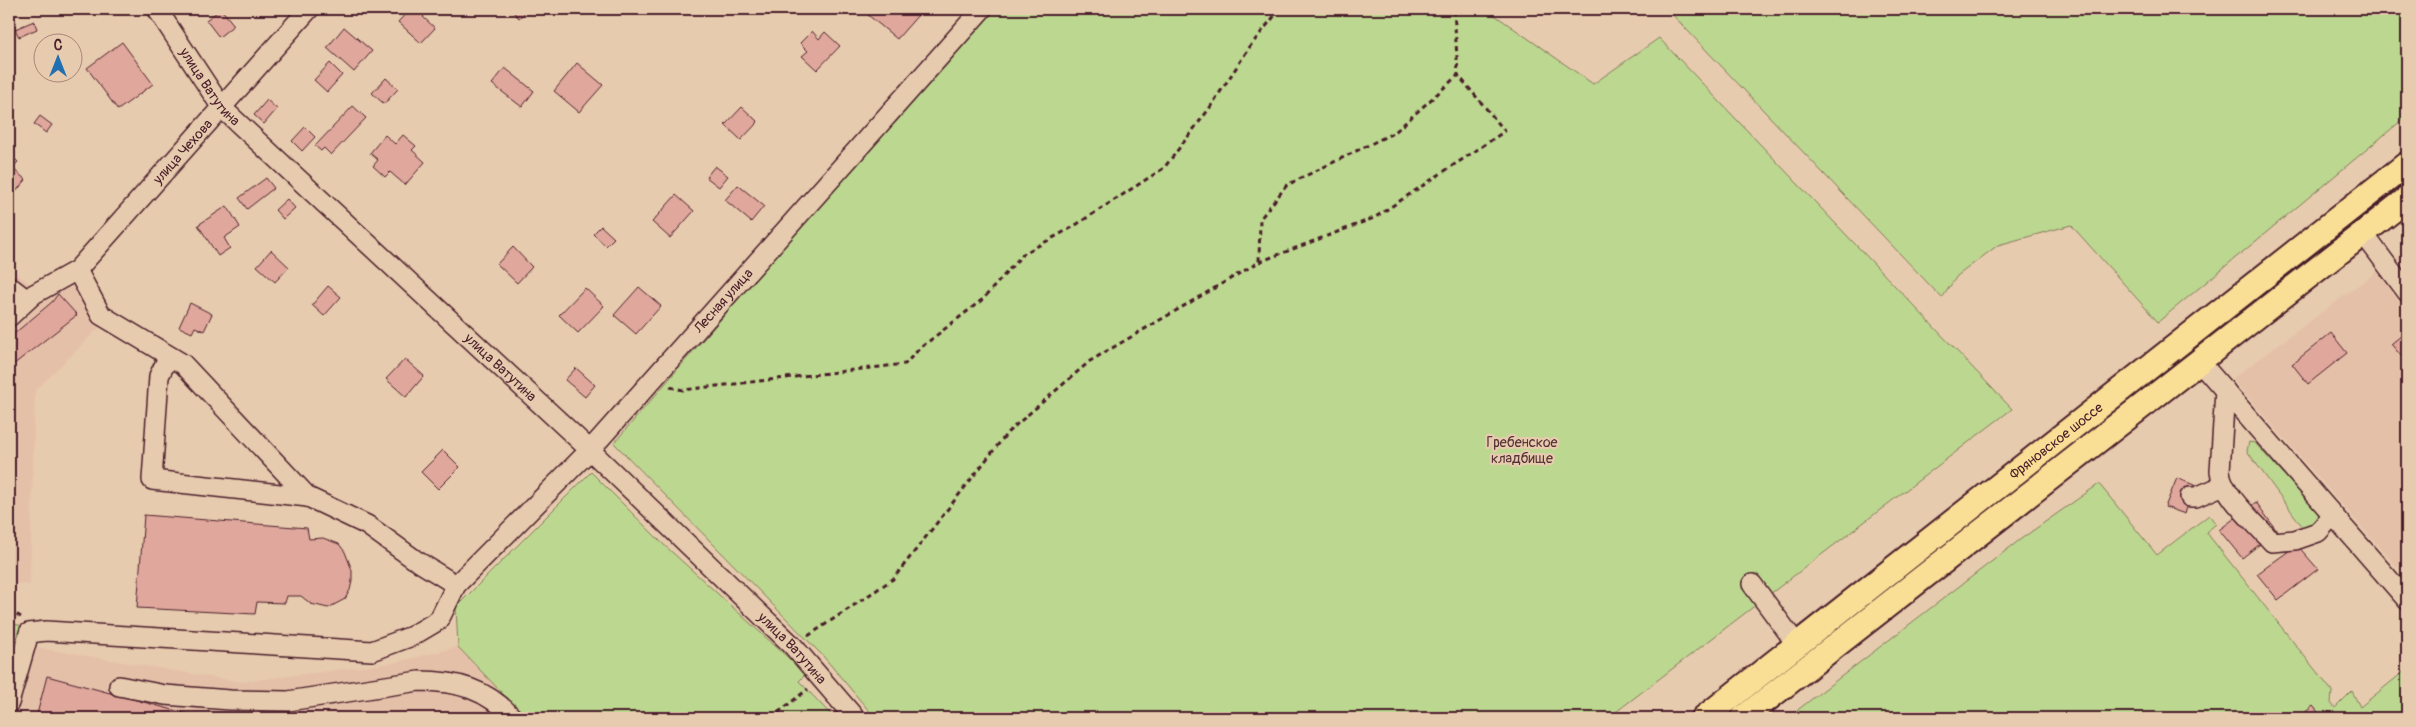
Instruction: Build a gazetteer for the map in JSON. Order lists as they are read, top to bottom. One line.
{"streets":{"main road":["Фряновское шоссе"],"street":["улица Ватутина","улица Чехова","Лесная улица"]},"crossings":[["улица Ватутина","улица Чехова"],["улица Ватутина","Лесная улица"]],"parks":["Гребенское кладбище"],"north":"top"}
